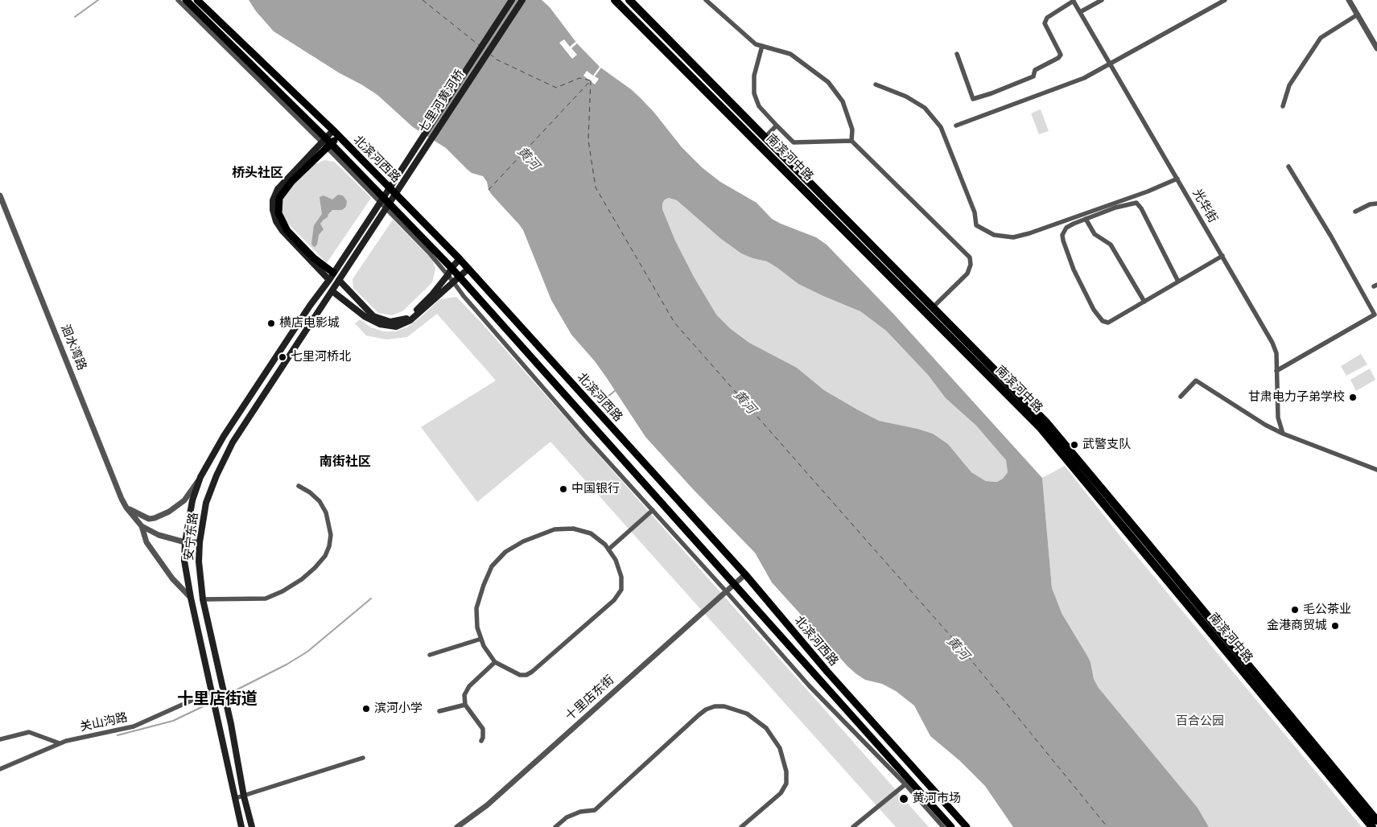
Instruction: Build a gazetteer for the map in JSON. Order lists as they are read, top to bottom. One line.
{"streets":{"highway":["南滨河中路"],"main road":["七里河黄河桥","北滨河西路","安宁东路"],"street":["光华街","洄水湾路","十里店东街","关山沟路"]},"crossings":[["七里河黄河桥","洄水湾路"],["七里河黄河桥","安宁东路"],["北滨河西路","十里店东街"],["洄水湾路","安宁东路"]],"districts":["桥头社区","南街社区","十里店街道"],"water":["黄河"],"parks":["百合公园"],"places":["横店电影城","七里河桥北","甘肃电力子弟学校","武警支队","中国银行","毛公茶业","金港商贸城","滨河小学","黄河市场"]}
